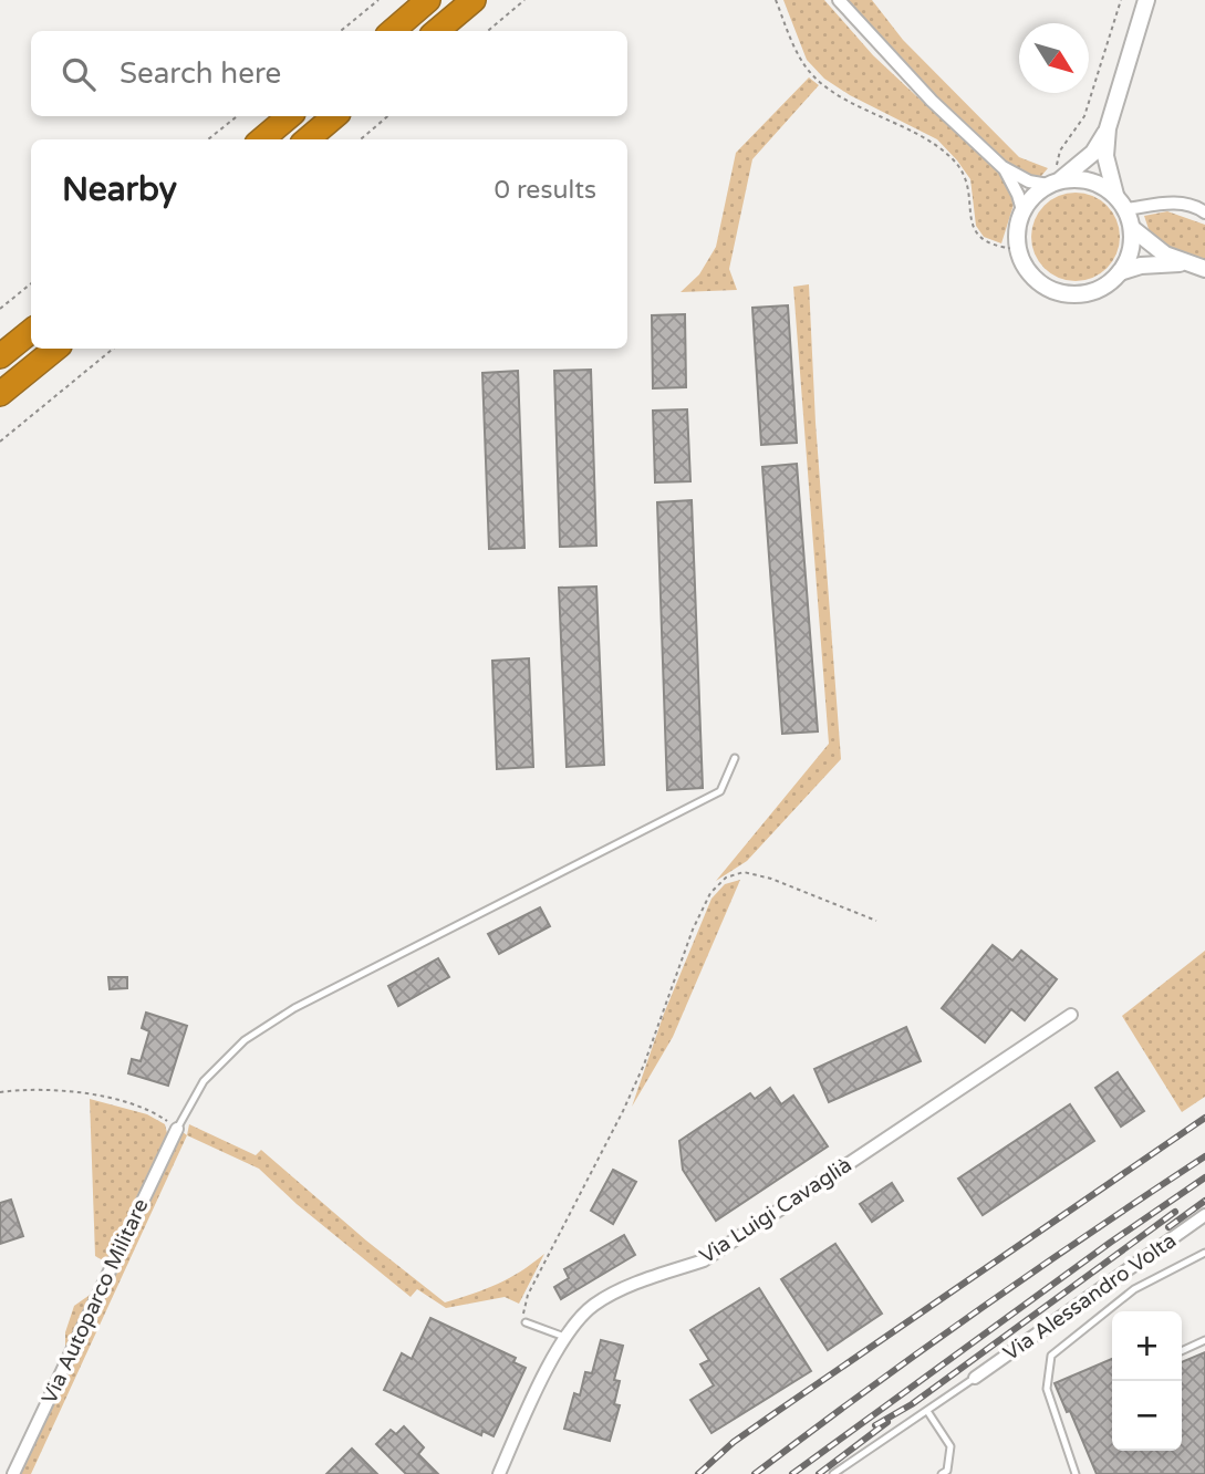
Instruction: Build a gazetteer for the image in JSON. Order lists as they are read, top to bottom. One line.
{"streets":{"street":["Via Luigi Cavaglià","Via Alessandro Volta","Via Autoparco Militare"]},"north":"bottom right","page":{"search":"Search here","heading":["Nearby","0 results"],"map_buttons":["+","−"]}}
